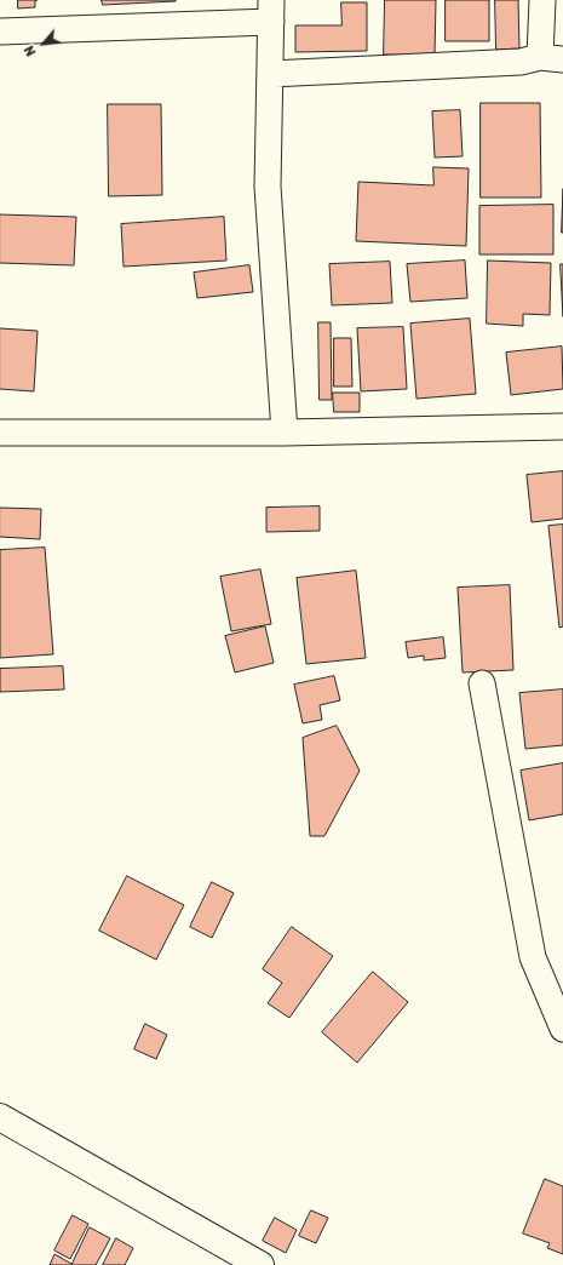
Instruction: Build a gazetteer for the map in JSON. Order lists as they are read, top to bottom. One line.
{"north":"bottom left"}
